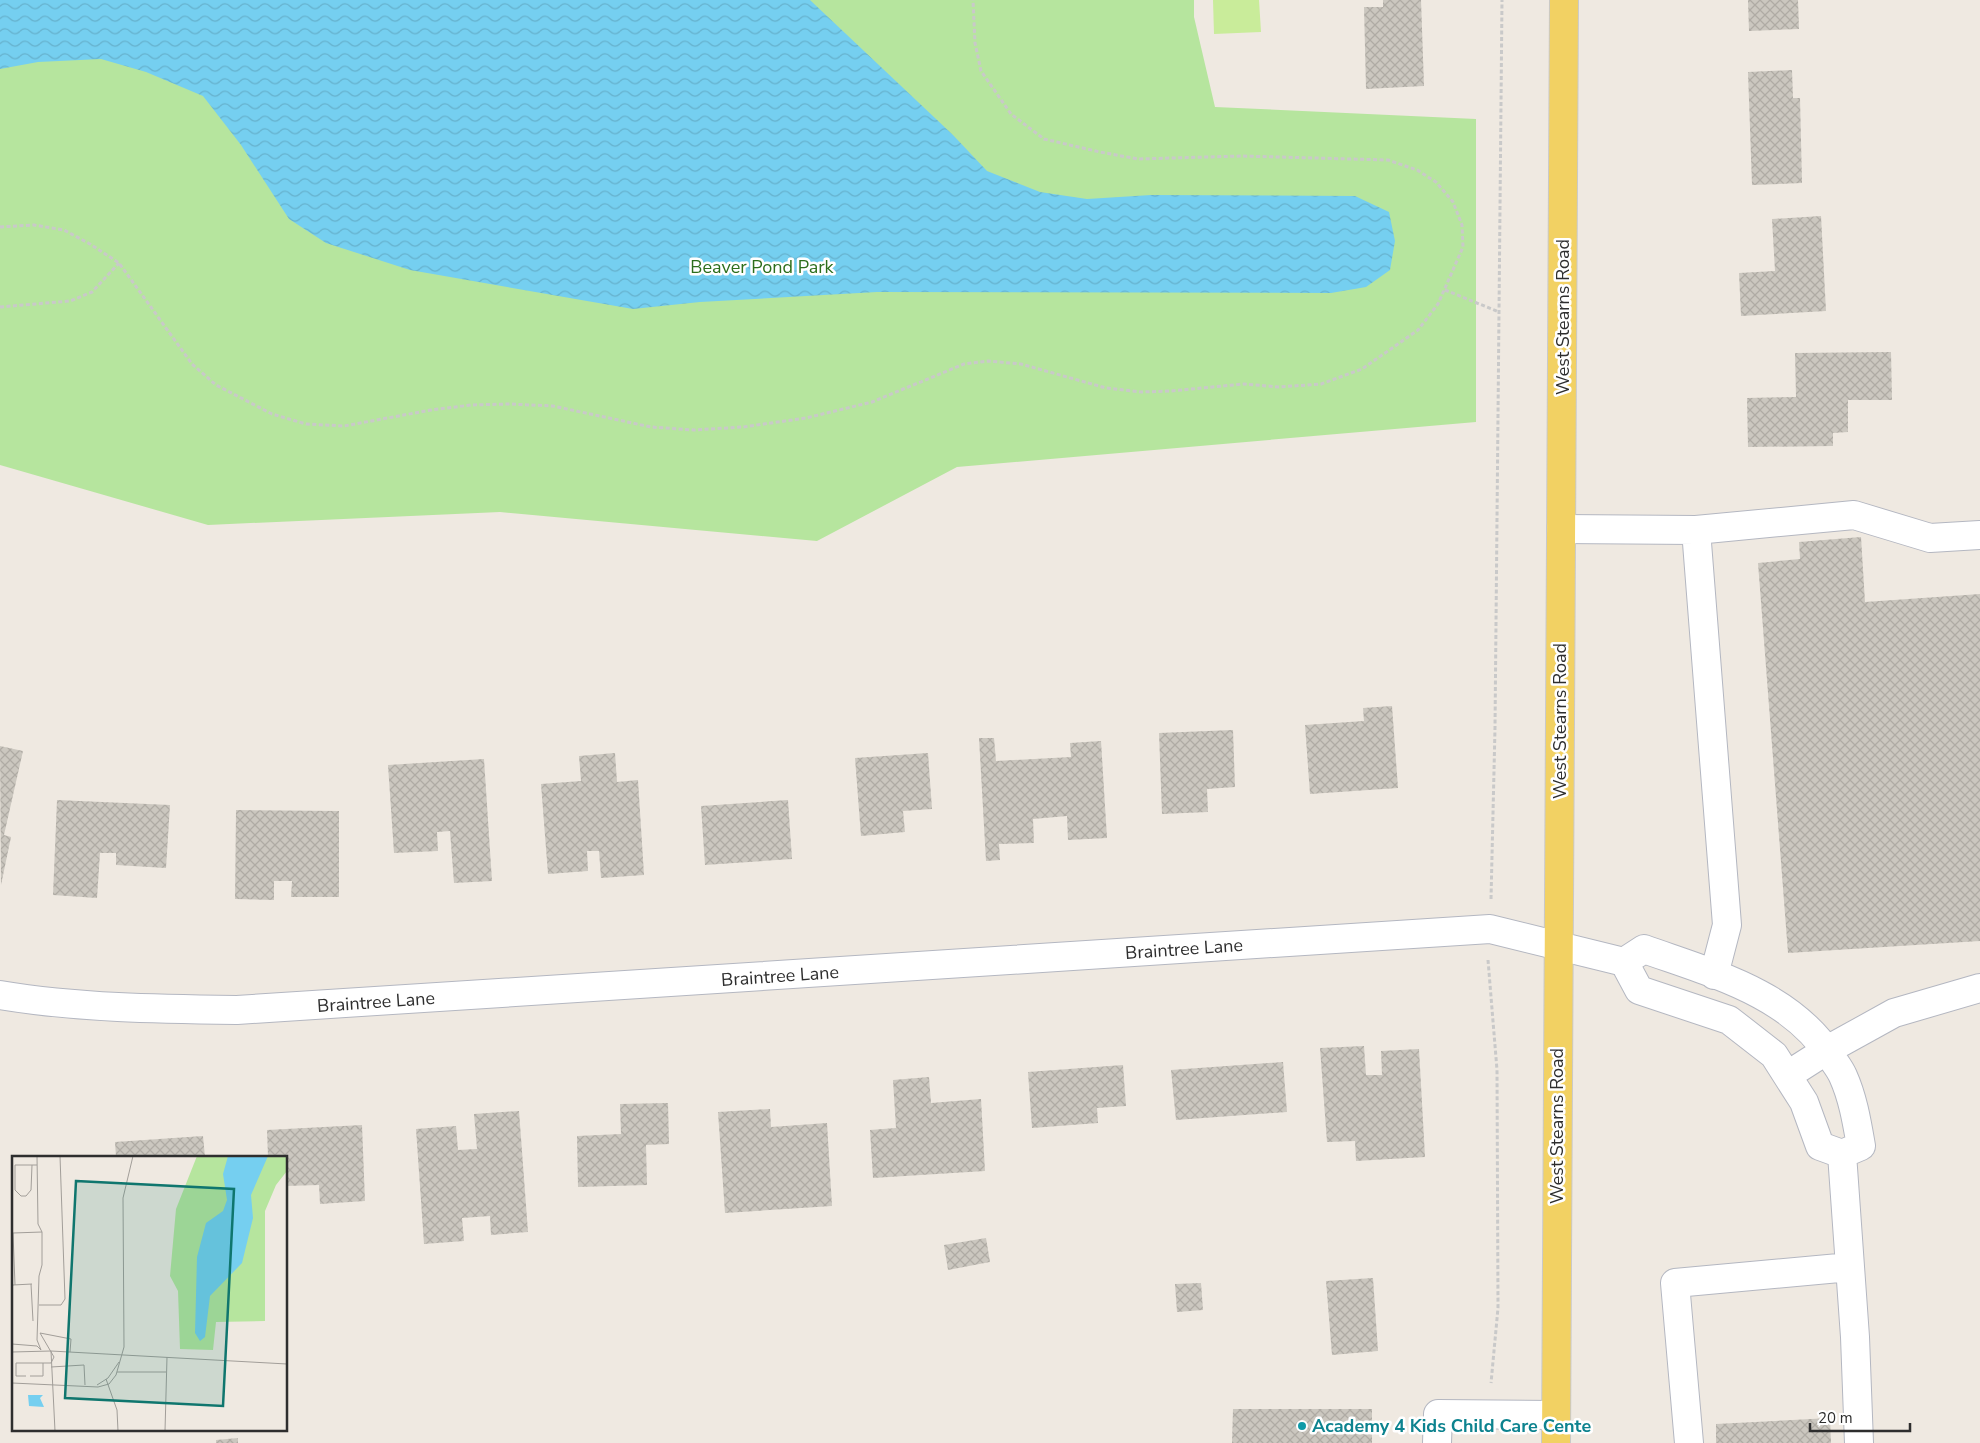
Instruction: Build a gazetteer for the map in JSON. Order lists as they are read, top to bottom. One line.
{"streets":{"main road":["West Stearns Road"],"street":["Braintree Lane"]},"crossings":[["West Stearns Road","Braintree Lane"]],"parks":["Beaver Pond Park"],"places":["Academy 4 Kids Child Care Cente"],"scale_bar":"20 m"}
